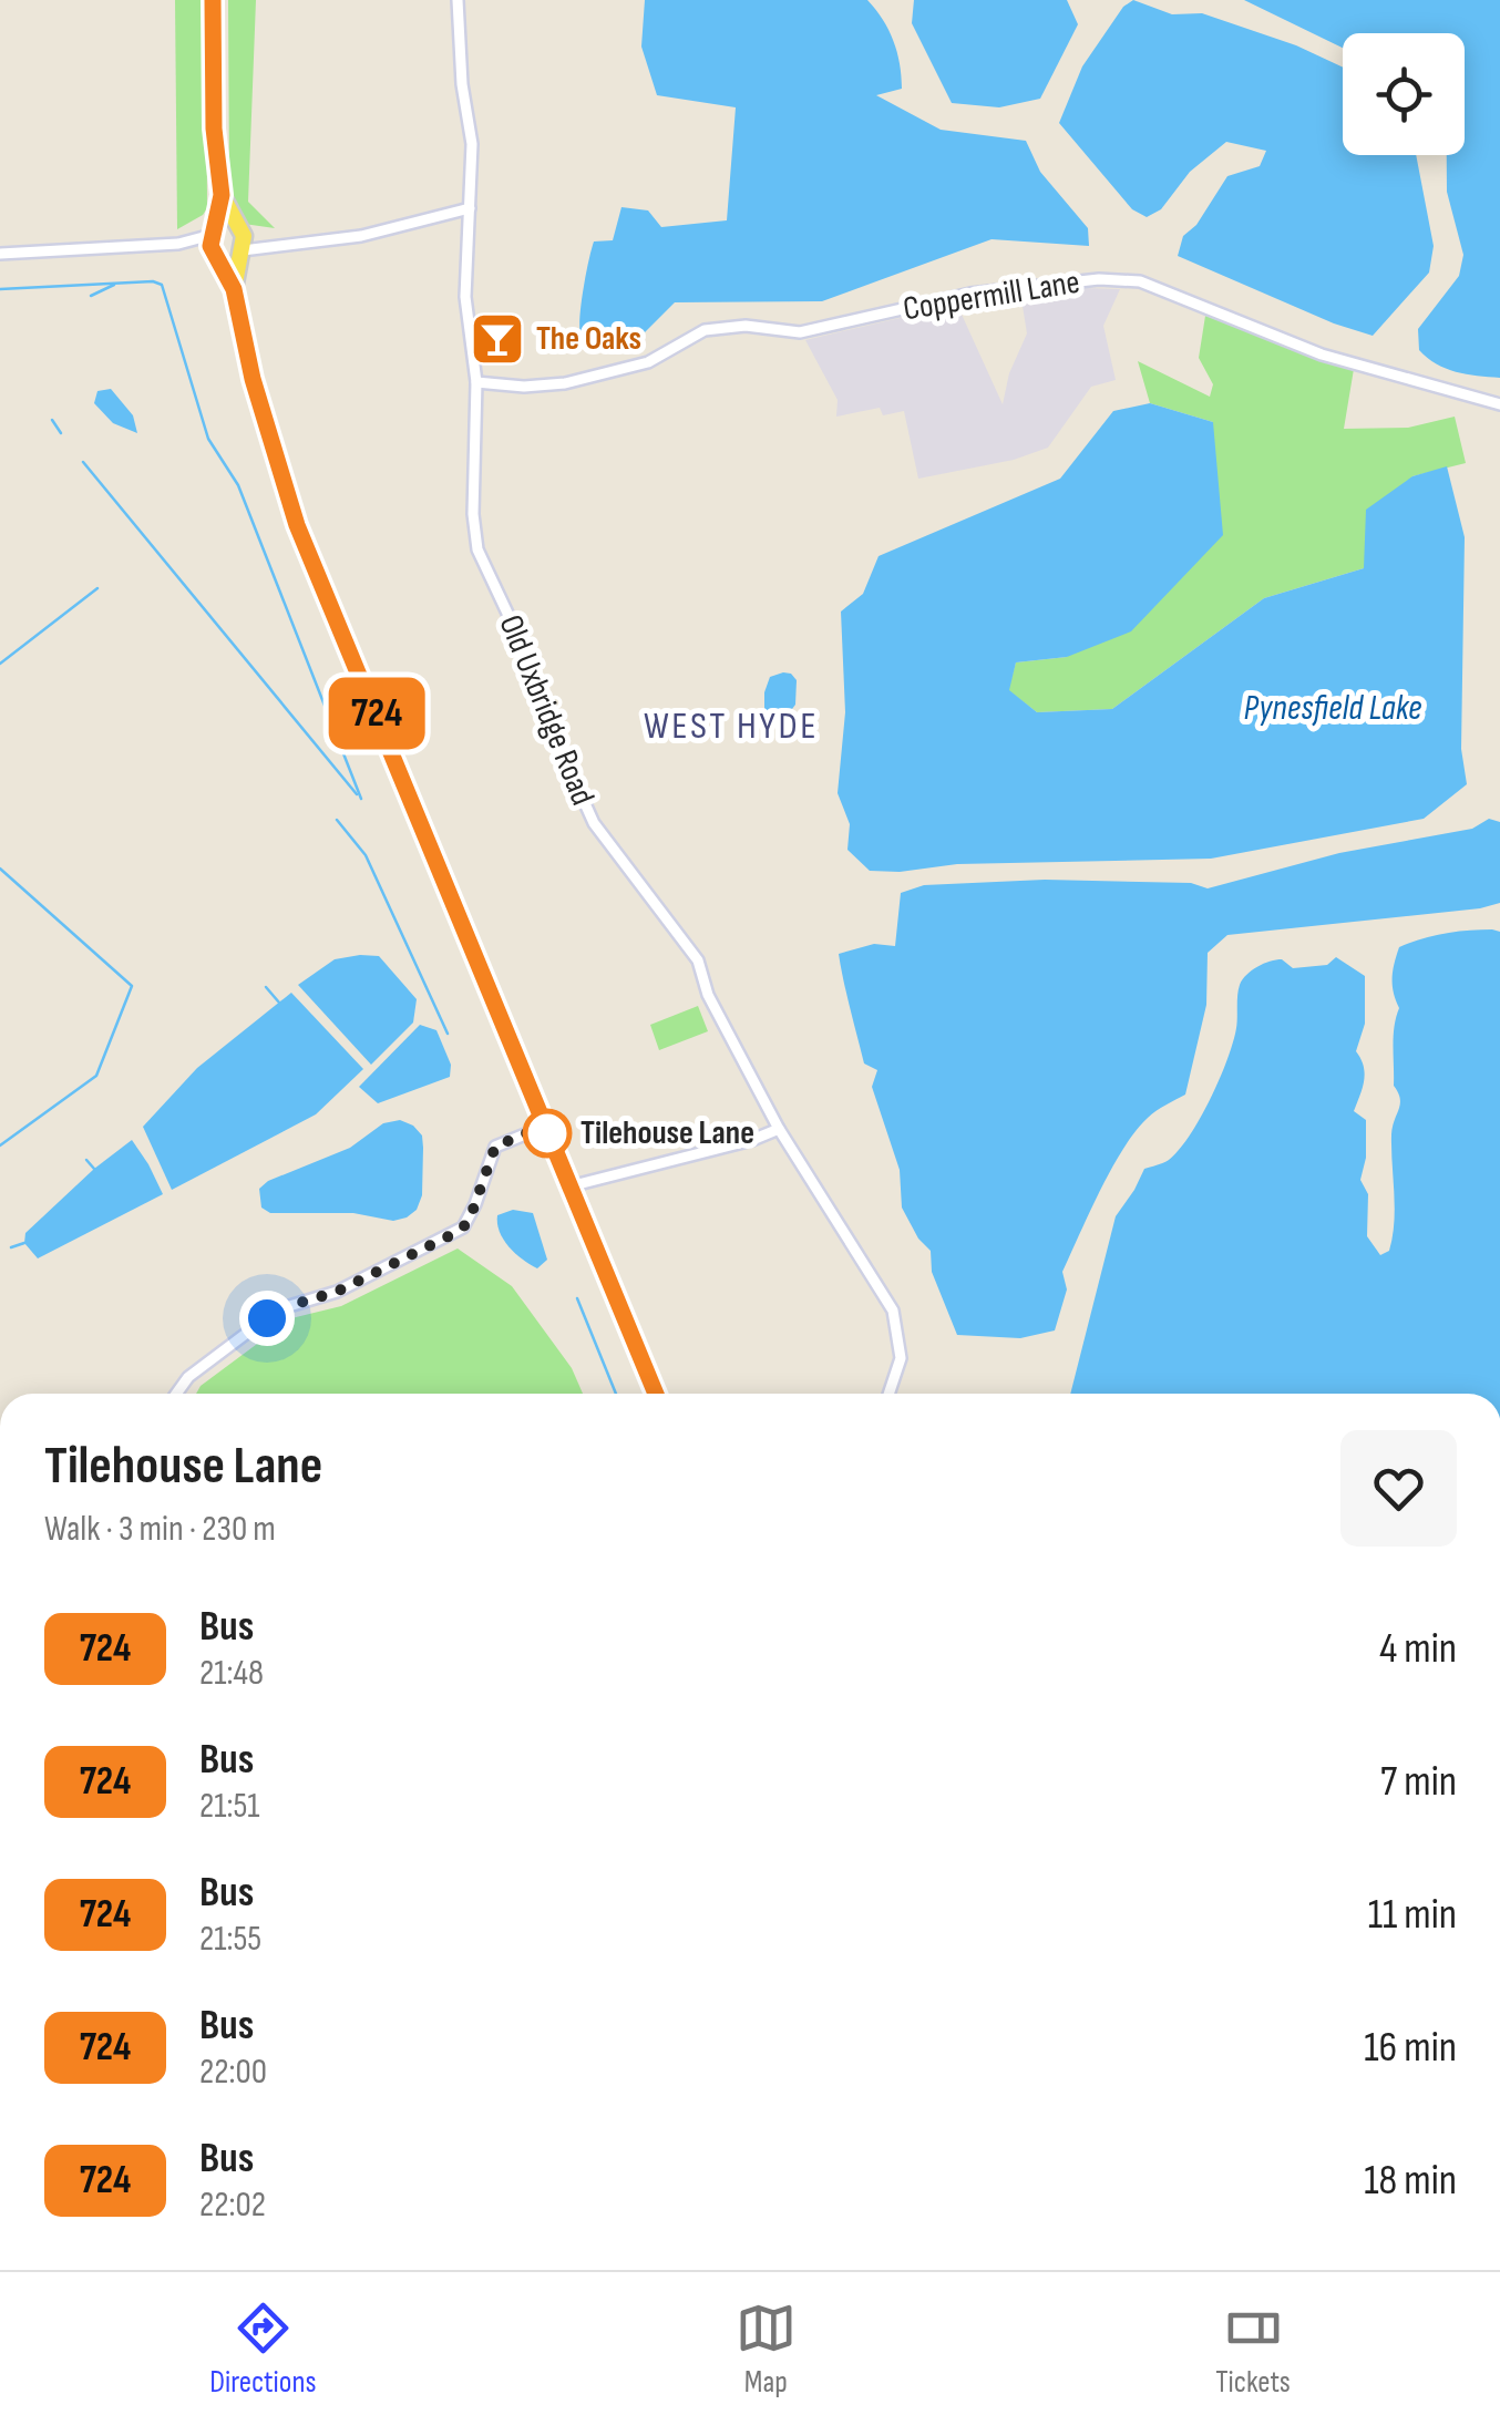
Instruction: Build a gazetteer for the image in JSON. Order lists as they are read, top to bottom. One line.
{"streets":{"street":["Coppermill Lane","Old Uxbridge Road"]},"crossings":[["Coppermill Lane","Old Uxbridge Road"]],"districts":["WEST HYDE"],"water":["Pynesfield Lake"],"places":{"bar":["The Oaks"],"other":["Tilehouse Lane"]},"lines":["bus line 724"],"page":{"on_map":"724","heading":["Tilehouse Lane","Walk · 3 min · 230 m"],"list":[{"mark":"724","name":"Bus","note":"21:48","value":"4 min"},{"mark":"724","name":"Bus","note":"21:51","value":"7 min"},{"mark":"724","name":"Bus","note":"21:55","value":"11 min"},{"mark":"724","name":"Bus","note":"22:00","value":"16 min"},{"mark":"724","name":"Bus","note":"22:02","value":"18 min"}],"tabs":["Directions","Map","Tickets"]}}
